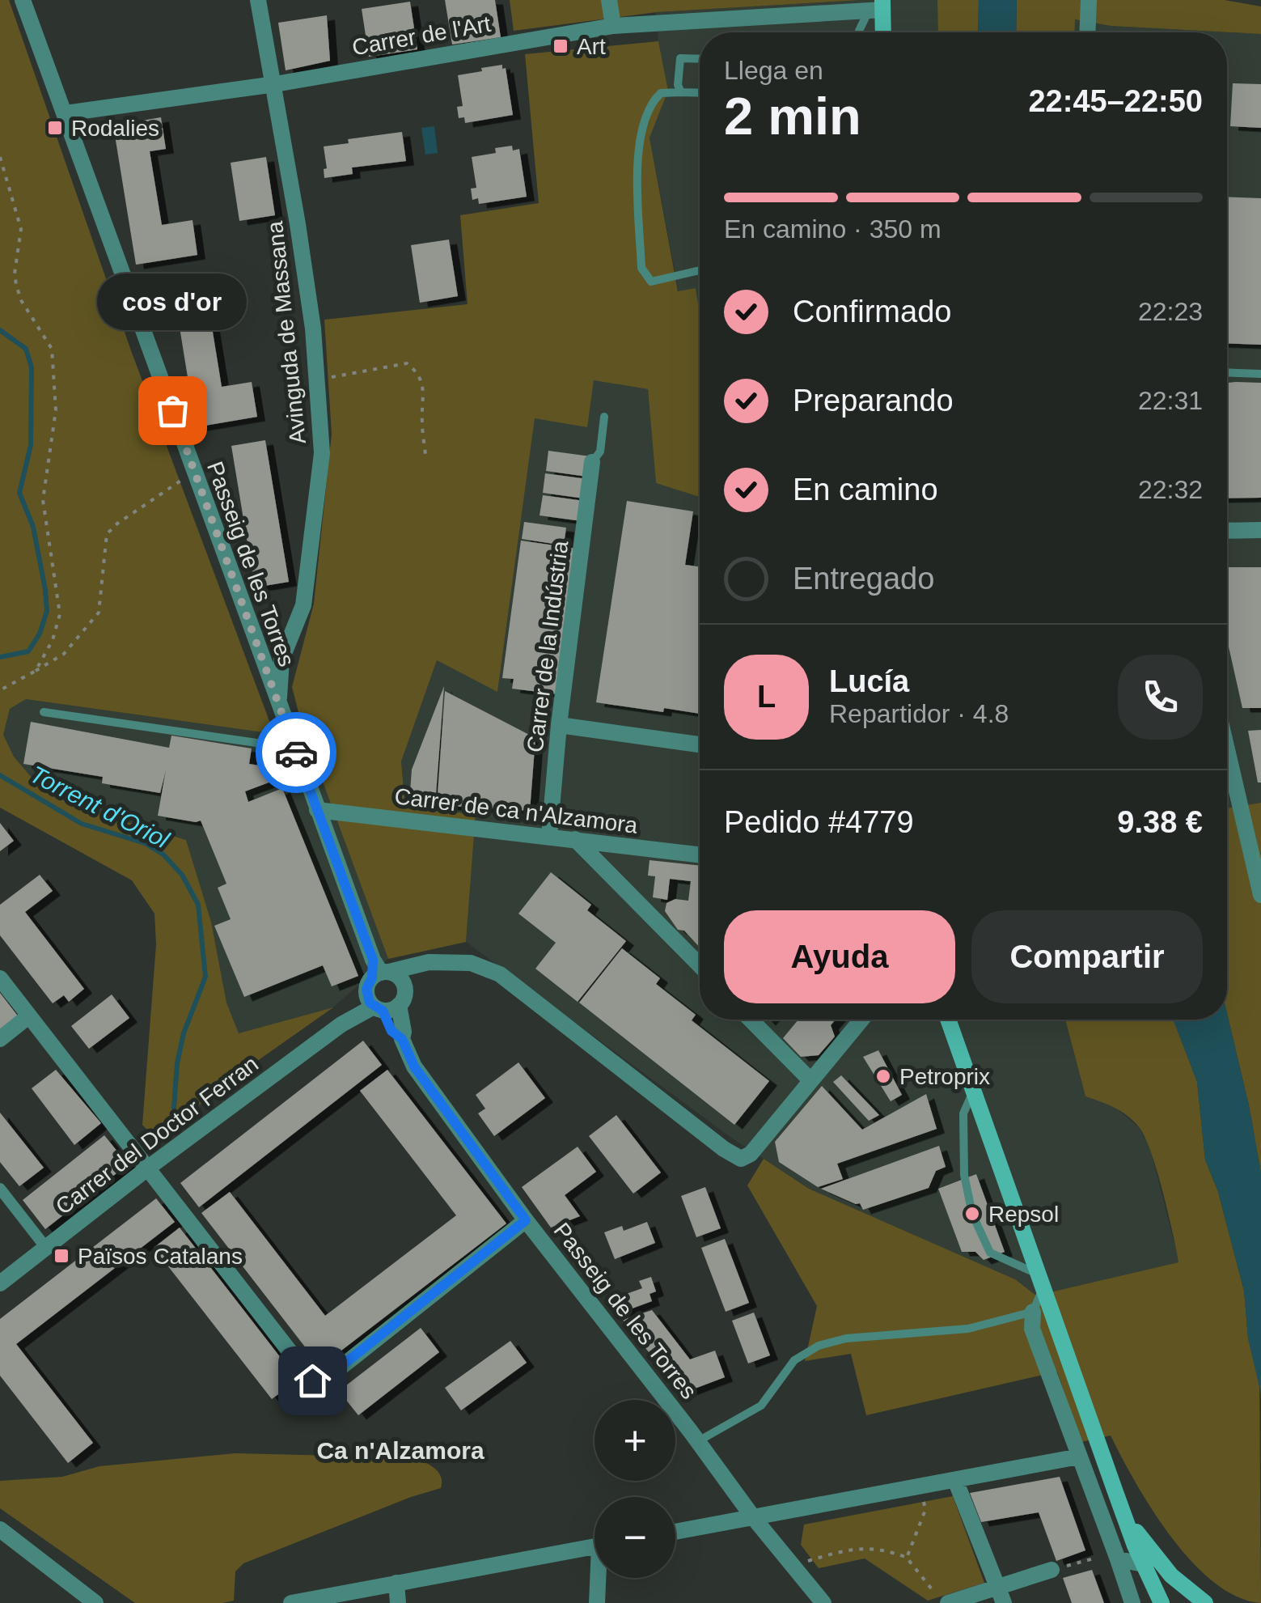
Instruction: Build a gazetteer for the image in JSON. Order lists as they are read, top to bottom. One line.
{"streets":{"street":["Carrer de l'Art","Avinguda de Massana","Passeig de les Torres","Carrer de la Indústria","Carrer de ca n'Alzamora","Carrer del Doctor Ferran"]},"crossings":[["Carrer de l'Art","Avinguda de Massana"],["Carrer de l'Art","Passeig de les Torres"],["Avinguda de Massana","Passeig de les Torres"],["Passeig de les Torres","Carrer de ca n'Alzamora"],["Passeig de les Torres","Carrer del Doctor Ferran"],["Carrer de la Indústria","Carrer de ca n'Alzamora"]],"districts":["Ca n'Alzamora"],"water":["Torrent d'Oriol"],"places":{"transit":["Art","Rodalies","Països Catalans"],"other":["cos d'or","Petroprix","Repsol"]},"page":{"heading":["2 min","Llega en","22:45–22:50"],"panel":["Lucía","Repartidor · 4.8","Pedido #4779","9.38 €"],"bar":"En camino · 350 m","list":[["Confirmado","22:23"],["Preparando","22:31"],["En camino","22:32"],"Entregado"],"bubble":"cos d'or","round":"L","buttons":["Ayuda","Compartir"],"map_buttons":["+","−"]}}
